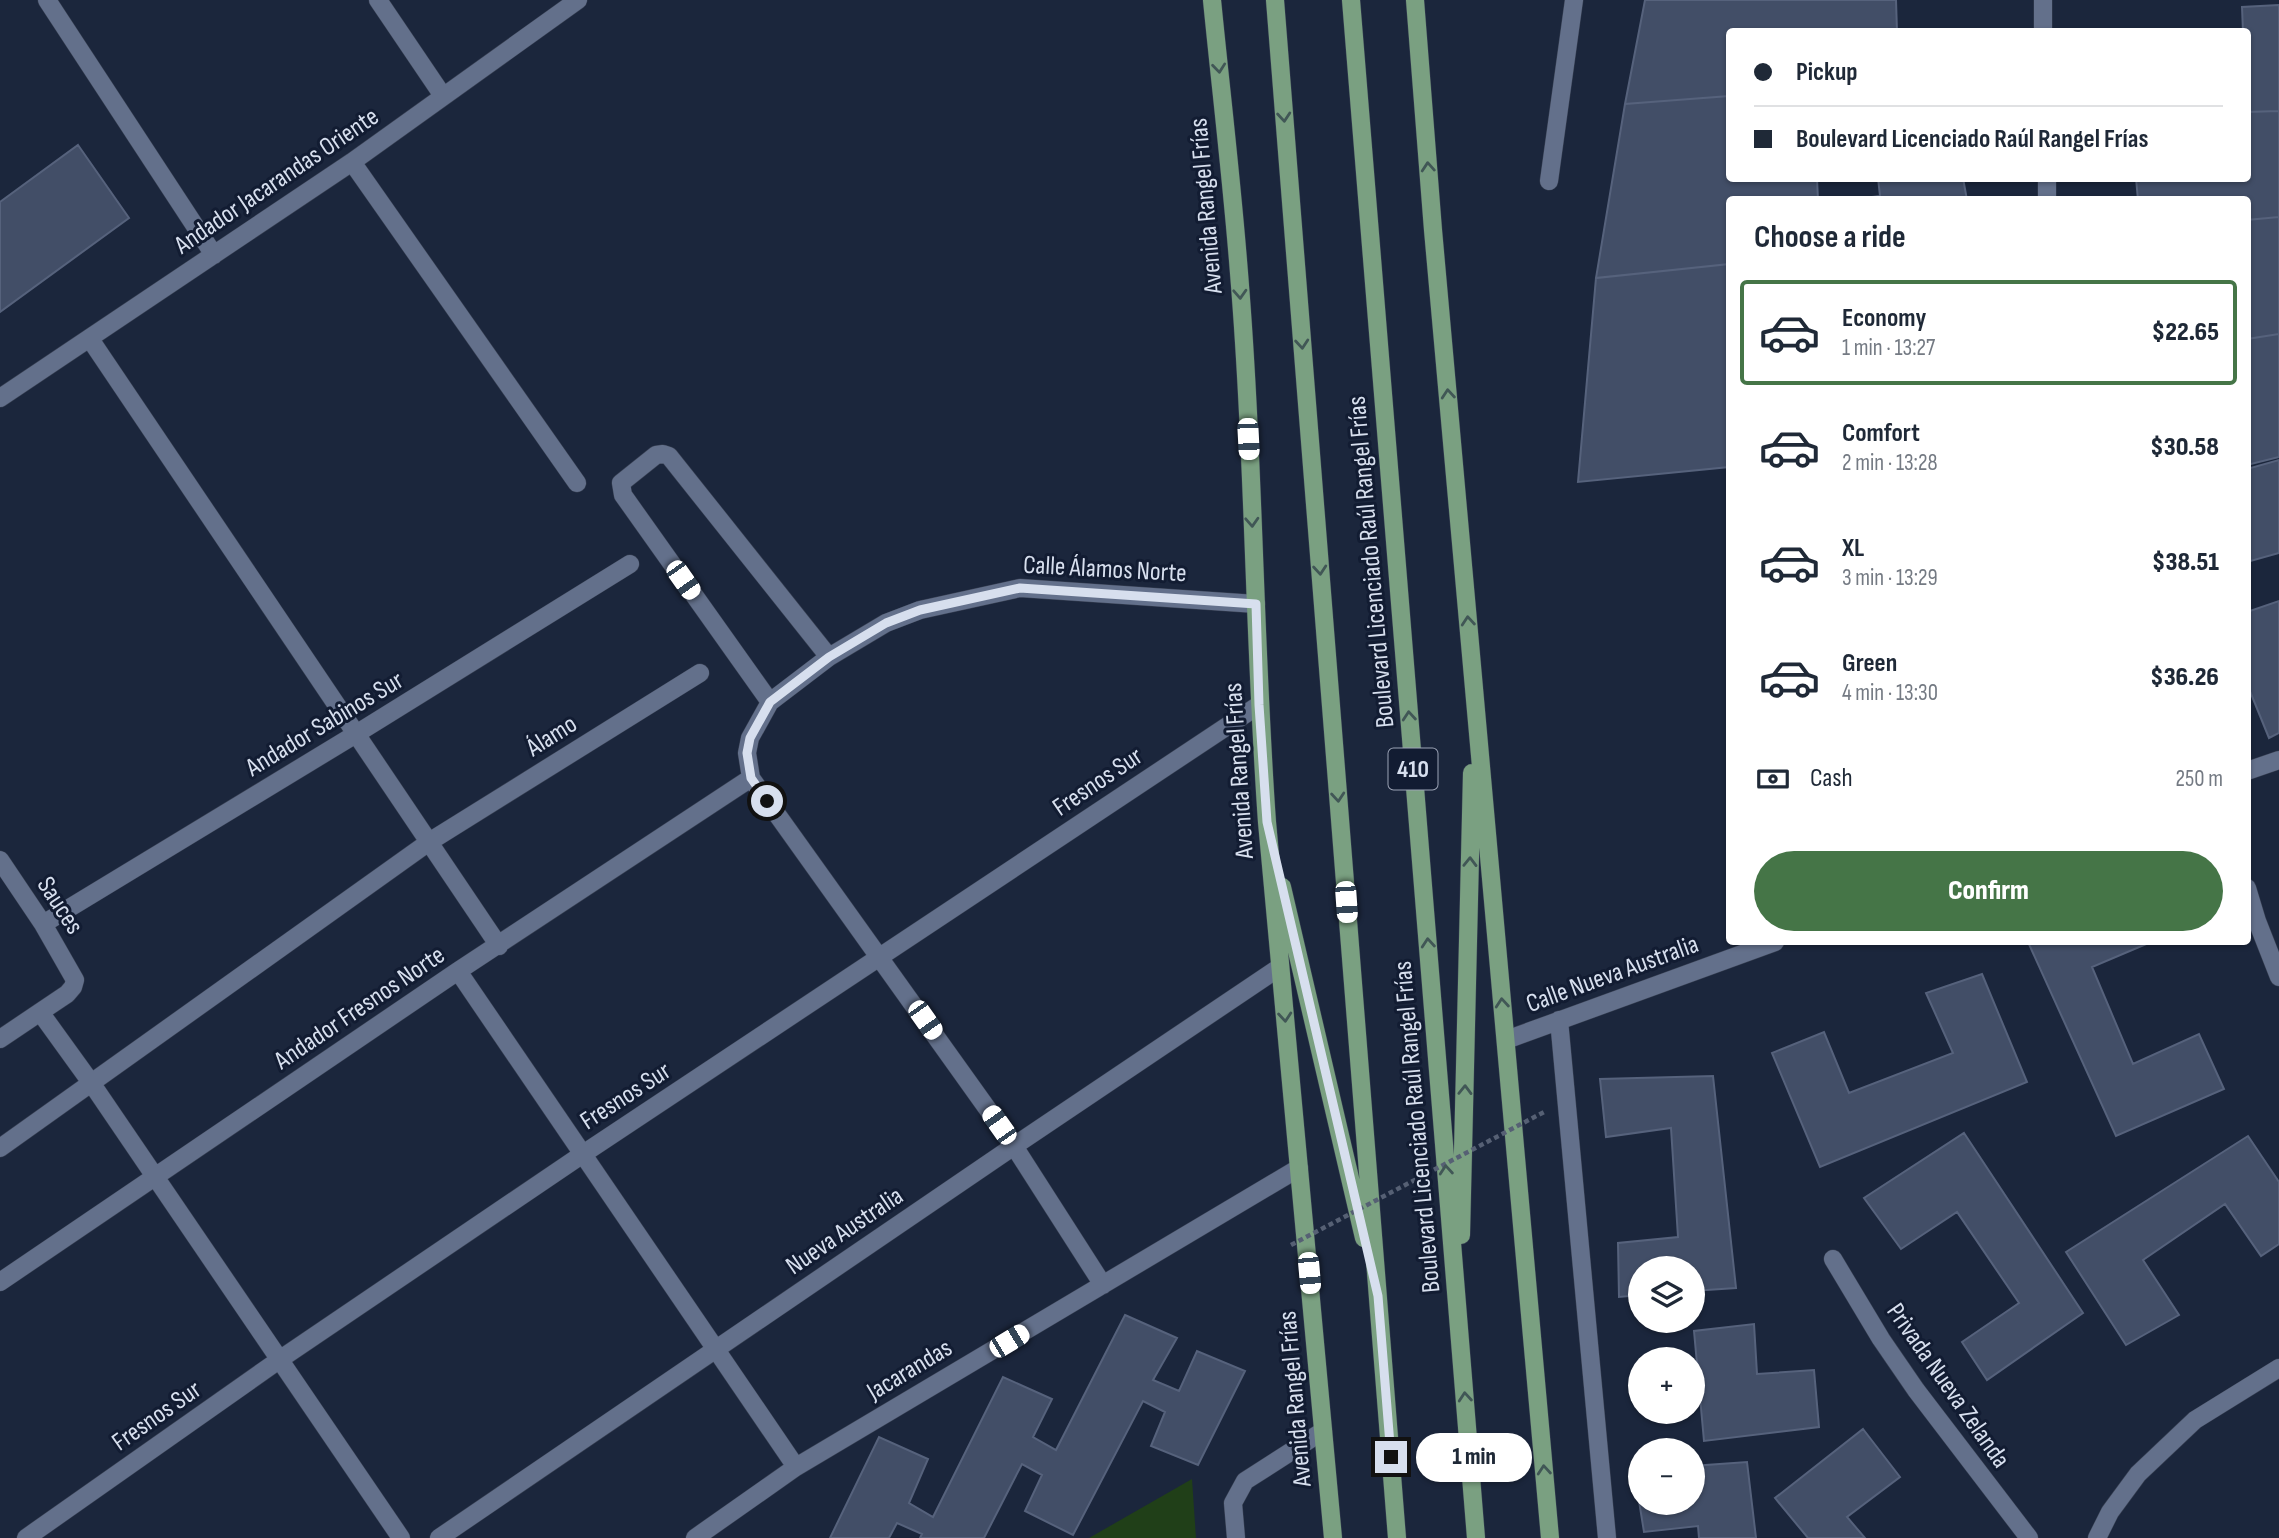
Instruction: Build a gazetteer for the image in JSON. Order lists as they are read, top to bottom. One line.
{"streets":{"main road":["Avenida Rangel Frías","Boulevard Licenciado Raúl Rangel Frías","410"],"street":["Andador Jacarandas Oriente","Calle Álamos Norte","Andador Sabinos Sur","Álamo","Fresnos Sur","Sauces","Calle Nueva Australia","Andador Fresnos Norte","Nueva Australia","Jacarandas","Privada Nueva Zelanda"]},"crossings":[["Avenida Rangel Frías","Calle Álamos Norte"],["Avenida Rangel Frías","Fresnos Sur"],["Avenida Rangel Frías","Nueva Australia"],["Avenida Rangel Frías","Jacarandas"],["Andador Sabinos Sur","Sauces"]],"one_way":["Avenida Rangel Frías"],"page":{"banner":["Pickup","Boulevard Licenciado Raúl Rangel Frías"],"heading":"Choose a ride","list":[{"name":"Economy","note":"1 min · 13:27","value":"$22.65"},{"name":"Comfort","note":"2 min · 13:28","value":"$30.58"},{"name":"XL","note":"3 min · 13:29","value":"$38.51"},{"name":"Green","note":"4 min · 13:30","value":"$36.26"}],"pay":["Cash","250 m"],"buttons":"Confirm","map_buttons":["+","−"],"bubble":"1 min"}}
